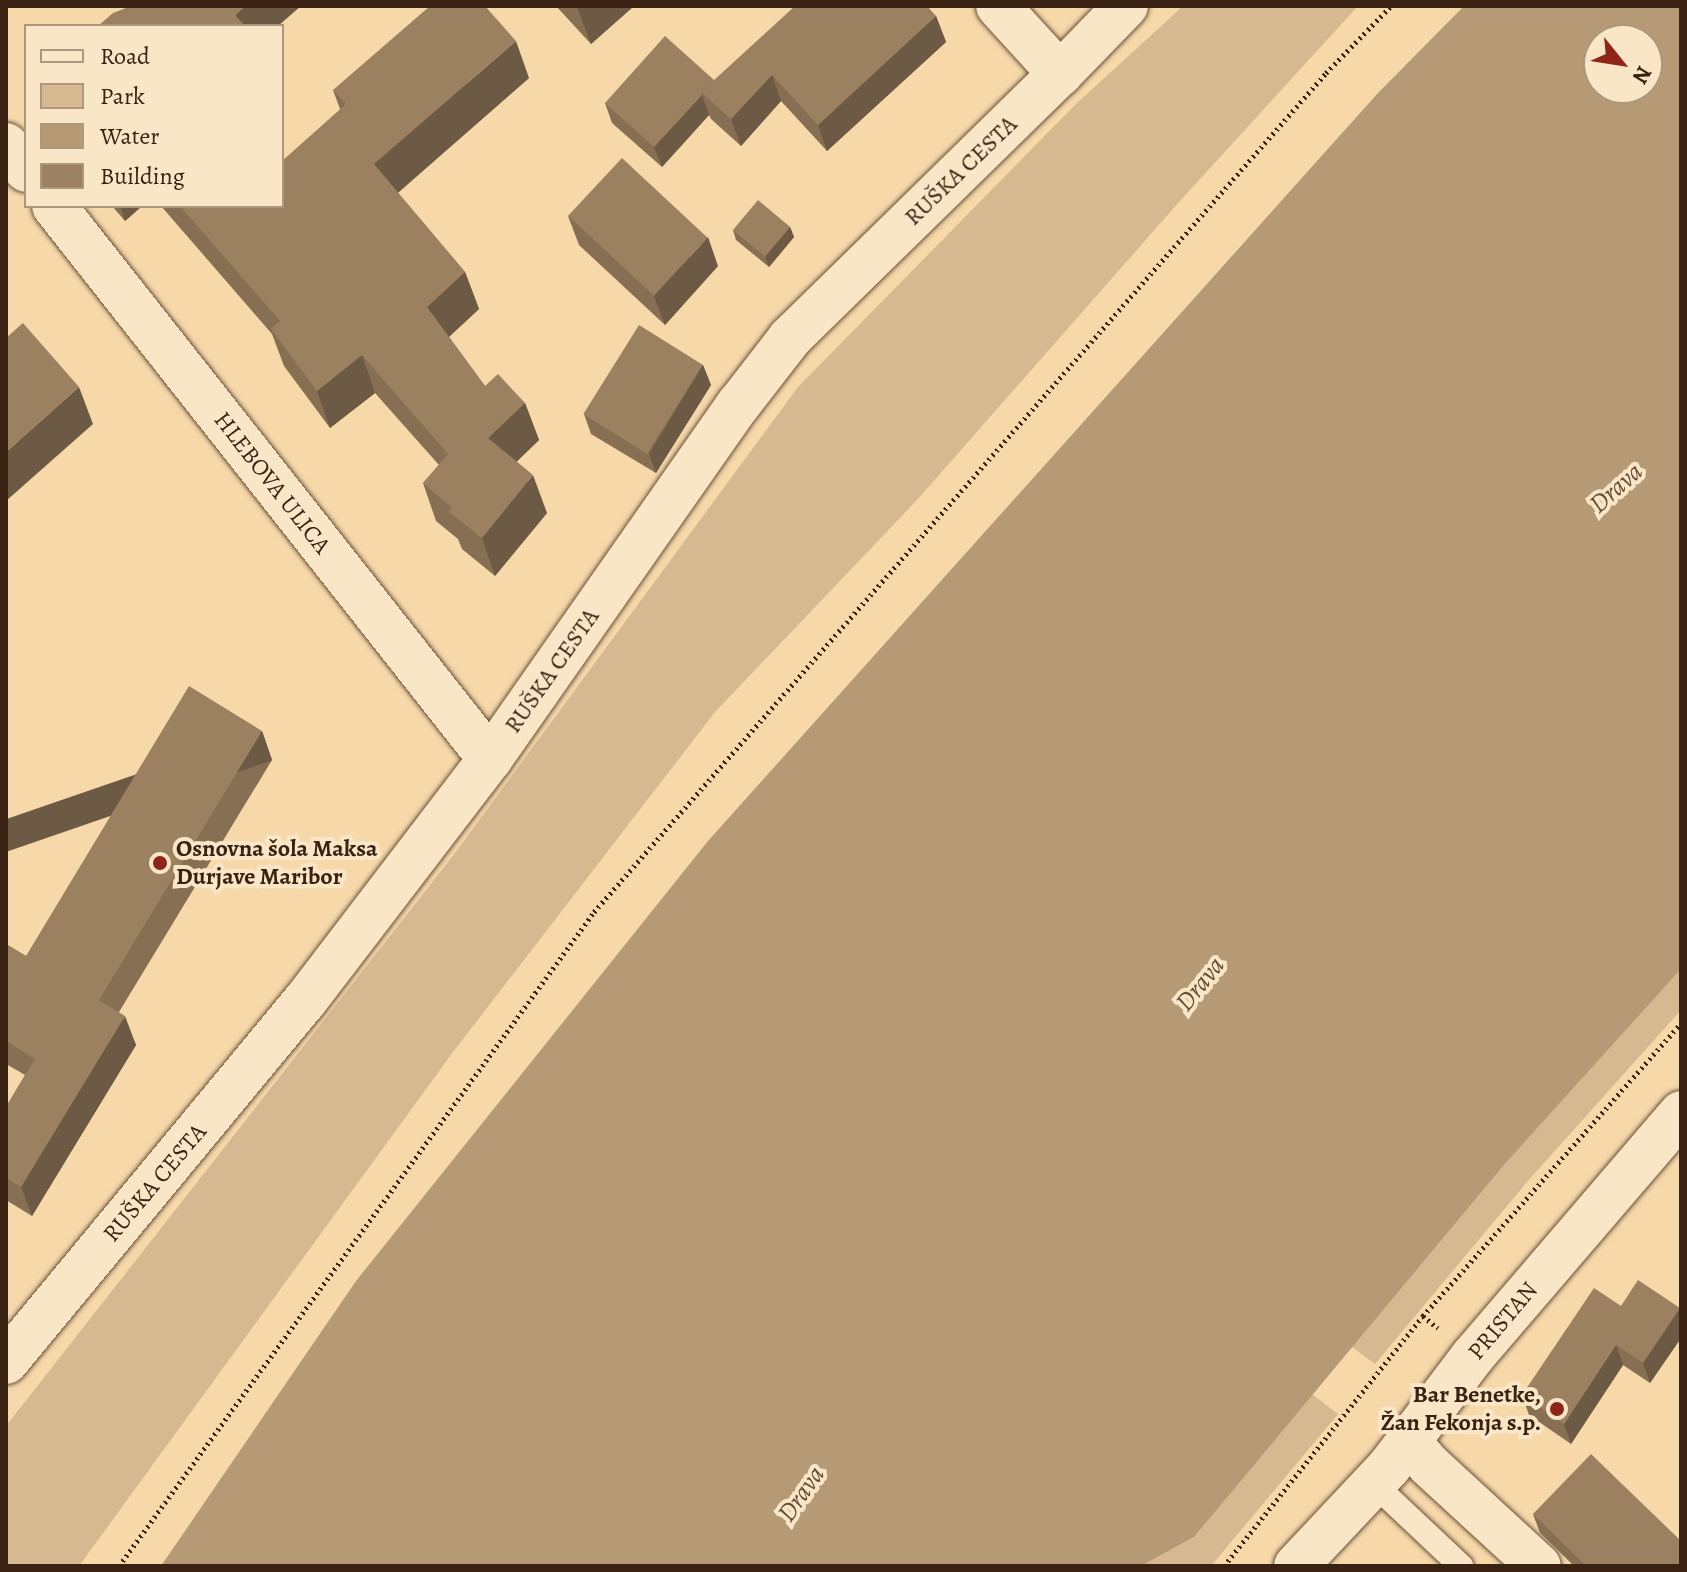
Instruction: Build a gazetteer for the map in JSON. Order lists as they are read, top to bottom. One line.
{"streets":{"street":["RUŠKA CESTA","HLEBOVA ULICA","PRISTAN"]},"crossings":[["RUŠKA CESTA","HLEBOVA ULICA"]],"water":["Drava"],"places":["Osnovna šola Maksa Durjave Maribor","Bar Benetke, Žan Fekonja s.p."],"legend":["Road","Park","Water","Building"],"north":"bottom right"}
